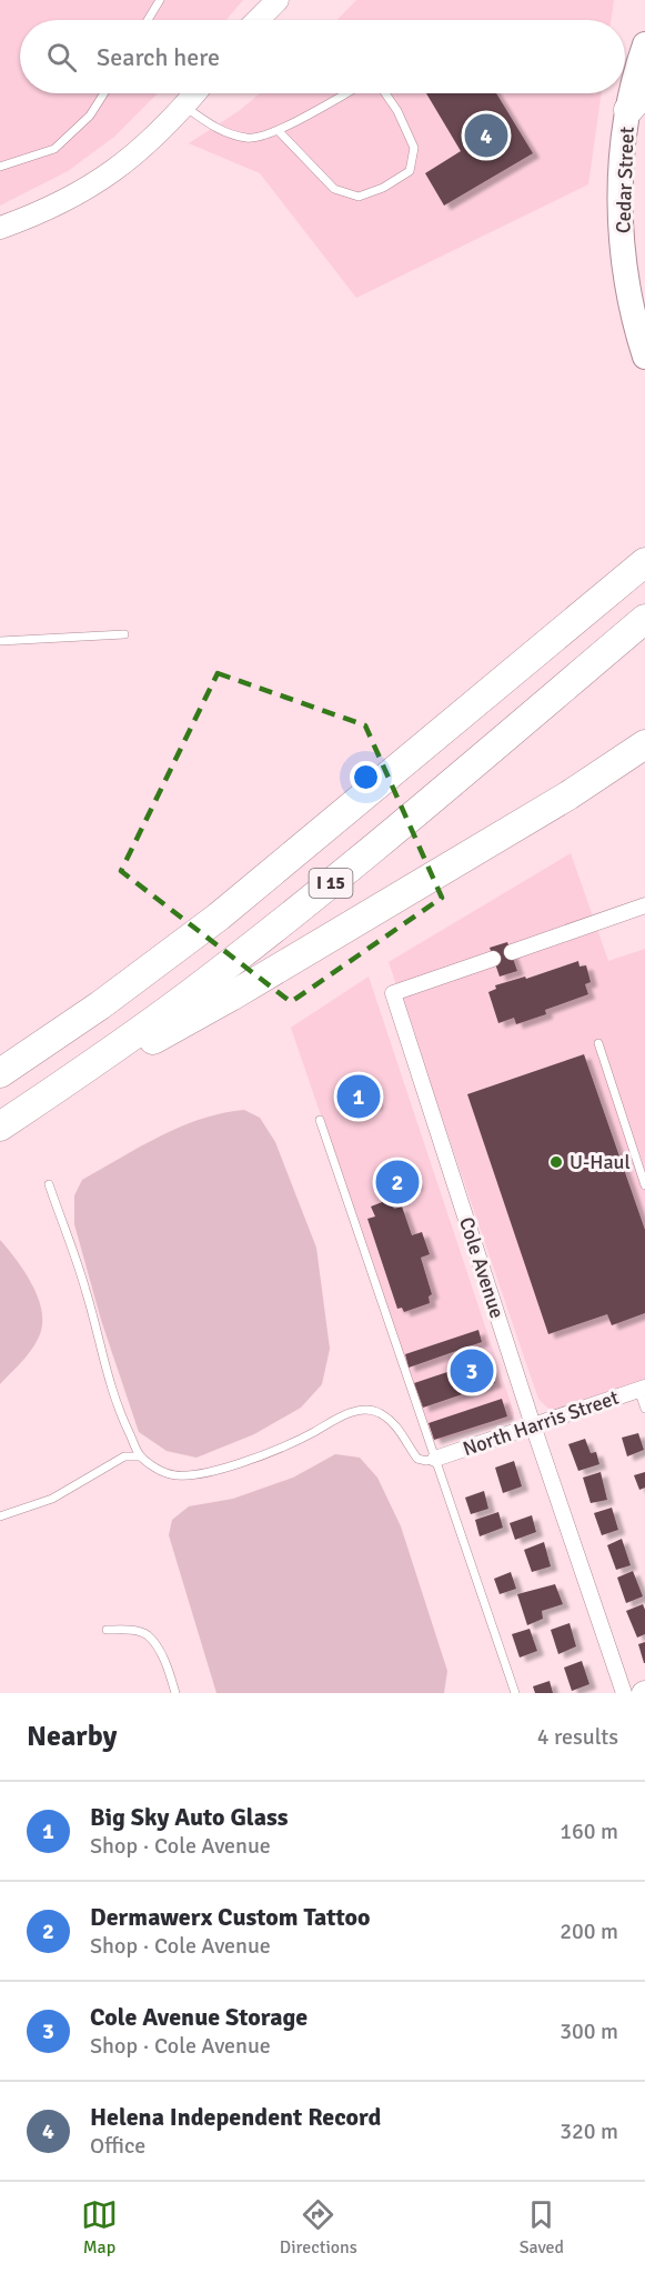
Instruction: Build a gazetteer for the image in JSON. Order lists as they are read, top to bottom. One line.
{"streets":{"highway":["I 15"],"main road":["Cedar Street"],"street":["Cole Avenue","North Harris Street"]},"crossings":[["Cole Avenue","North Harris Street"]],"places":["U-Haul"],"page":{"search":"Search here","pins":["4","1","2","3"],"heading":["Nearby","4 results"],"list":[{"mark":"1","name":"Big Sky Auto Glass","note":"Shop · Cole Avenue","value":"160 m"},{"mark":"2","name":"Dermawerx Custom Tattoo","note":"Shop · Cole Avenue","value":"200 m"},{"mark":"3","name":"Cole Avenue Storage","note":"Shop · Cole Avenue","value":"300 m"},{"mark":"4","name":"Helena Independent Record","note":"Office","value":"320 m"}],"nav":["Map","Directions","Saved"]}}
